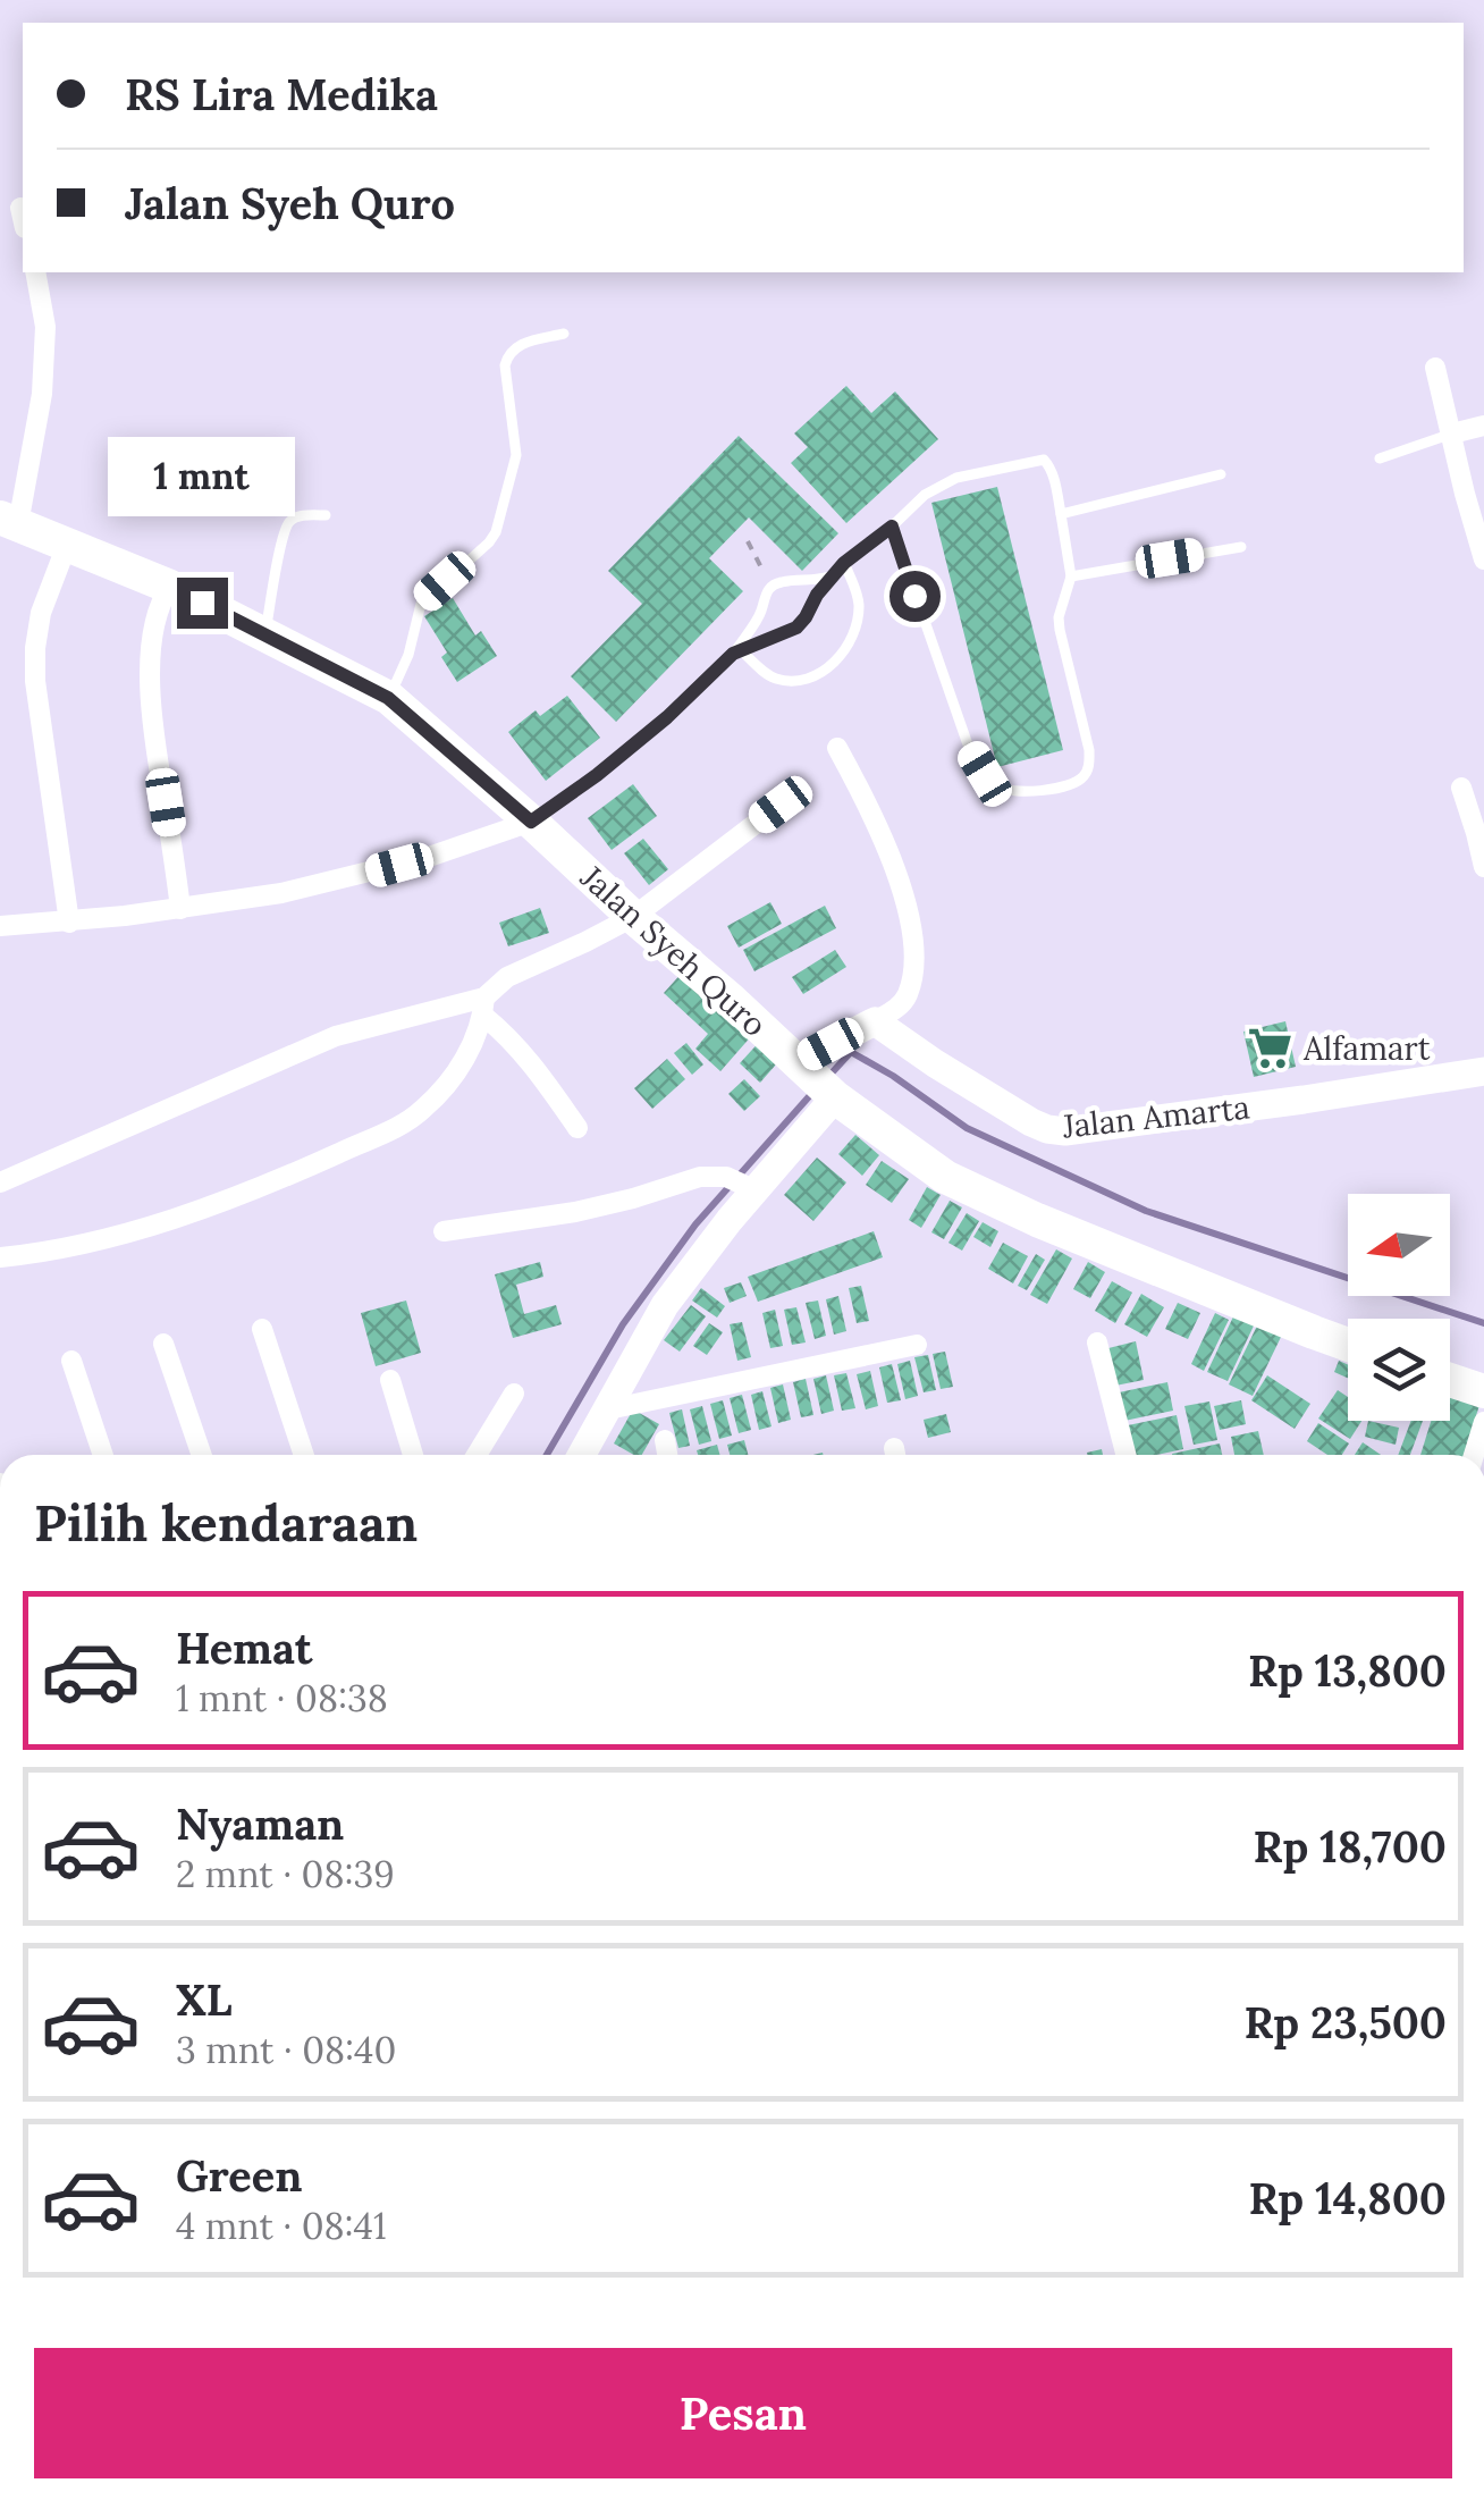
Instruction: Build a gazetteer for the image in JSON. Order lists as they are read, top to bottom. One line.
{"streets":{"main road":["Jalan Syeh Quro"],"street":["Jalan Amarta"]},"places":{"supermarket":["Alfamart"]},"north":"left","page":{"banner":["RS Lira Medika","Jalan Syeh Quro"],"bubble":"1 mnt","heading":"Pilih kendaraan","list":[{"name":"Hemat","note":"1 mnt · 08:38","value":"Rp 13,800"},{"name":"Nyaman","note":"2 mnt · 08:39","value":"Rp 18,700"},{"name":"XL","note":"3 mnt · 08:40","value":"Rp 23,500"},{"name":"Green","note":"4 mnt · 08:41","value":"Rp 14,800"}],"buttons":"Pesan"}}
